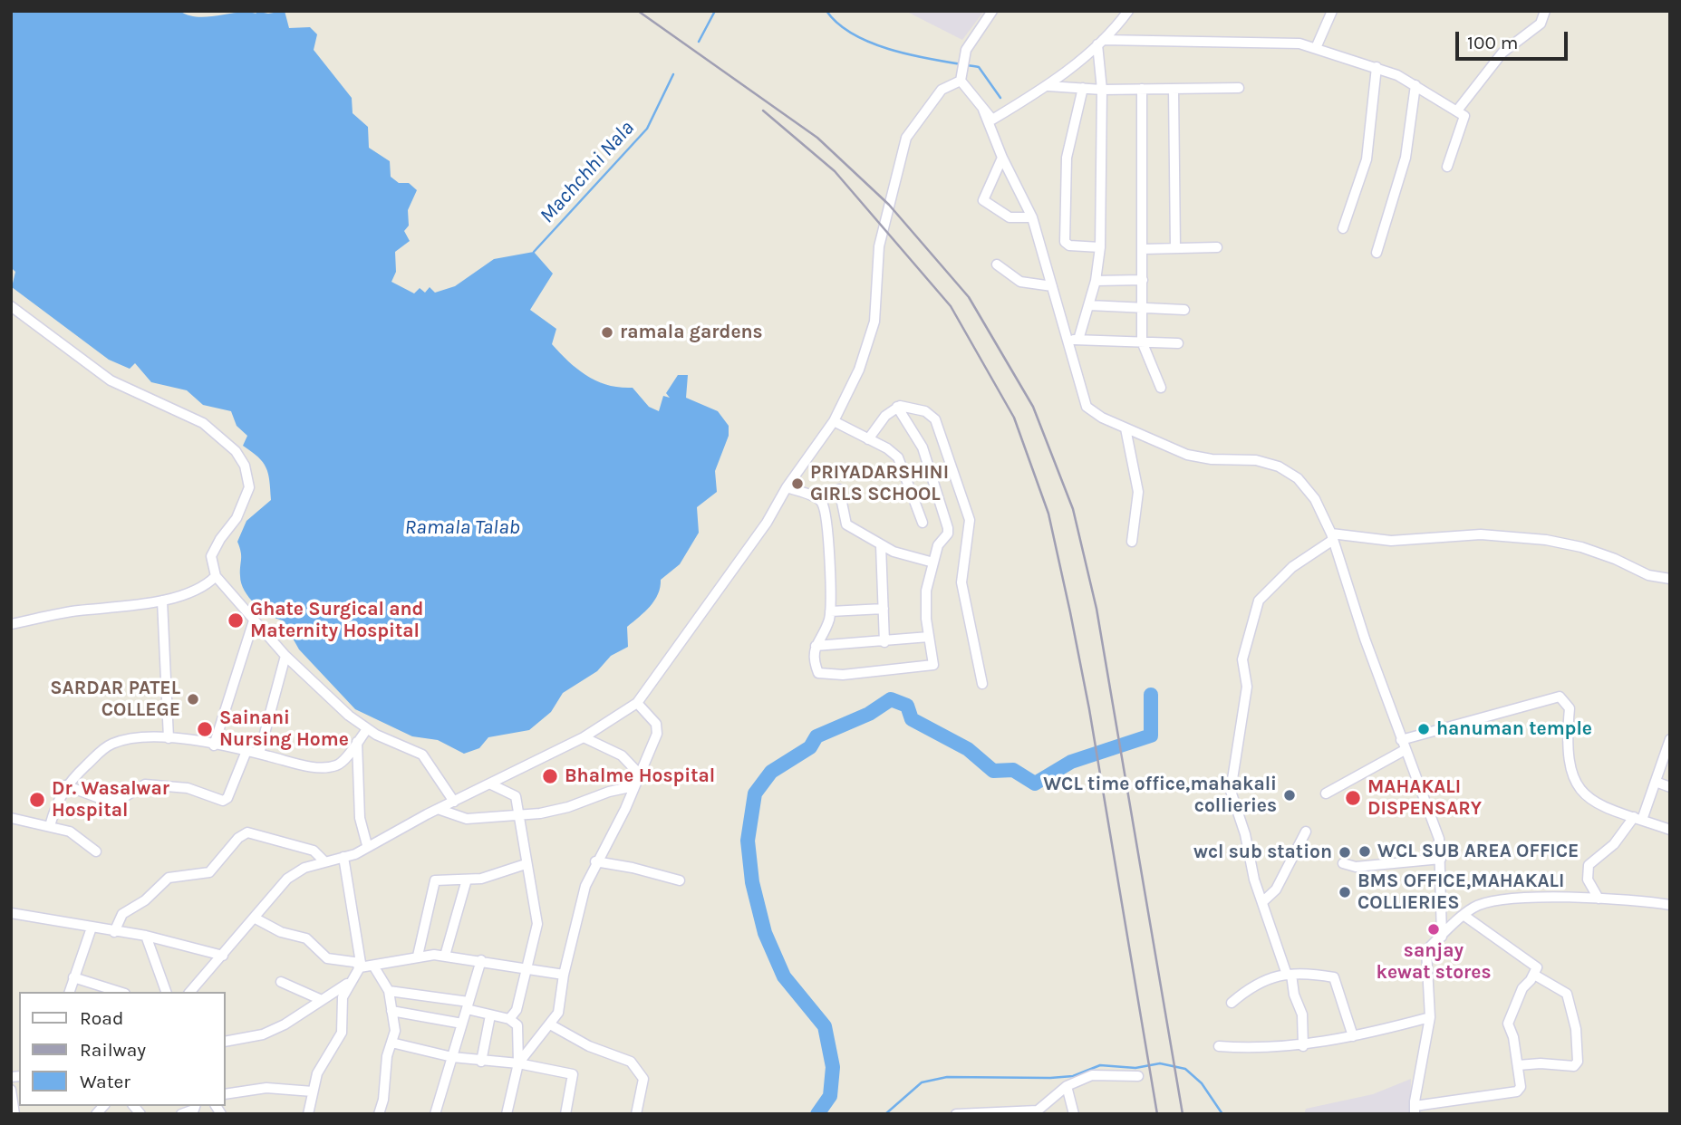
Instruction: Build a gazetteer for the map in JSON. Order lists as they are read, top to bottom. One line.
{"water":["Machchhi Nala","Ramala Talab"],"places":["ramala gardens","PRIYADARSHINI GIRLS SCHOOL","Ghate Surgical and Maternity Hospital","SARDAR PATEL COLLEGE","Sainani Nursing Home","hanuman temple","Bhalme Hospital","WCL time office,mahakali collieries","MAHAKALI DISPENSARY","Dr. Wasalwar Hospital","WCL SUB AREA OFFICE","wcl sub station","BMS OFFICE,MAHAKALI COLLIERIES","sanjay kewat stores"],"legend":["Road","Railway","Water"],"scale_bar":"100 m"}
